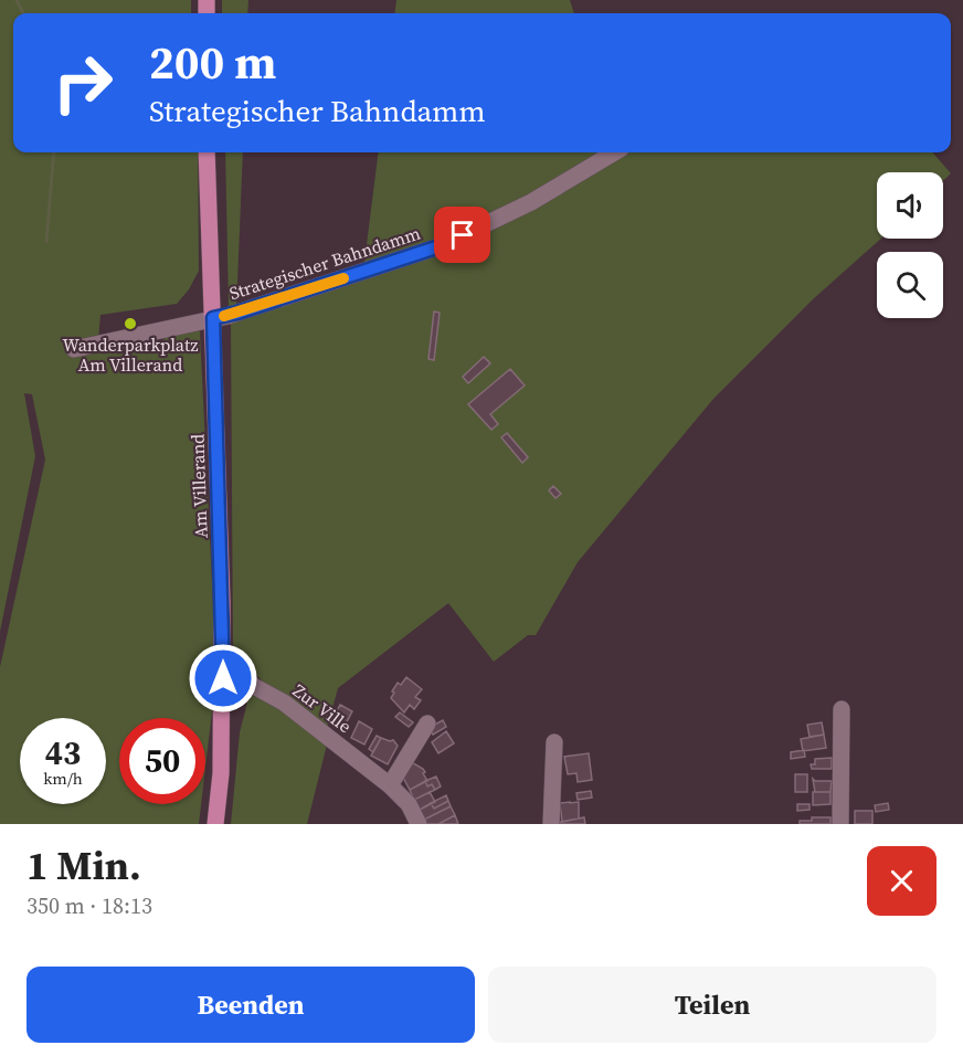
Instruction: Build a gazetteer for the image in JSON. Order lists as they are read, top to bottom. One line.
{"streets":{"main road":["Am Villerand"],"street":["Strategischer Bahndamm","Zur Ville"]},"crossings":[["Strategischer Bahndamm","Am Villerand"],["Am Villerand","Zur Ville"]],"places":["Wanderparkplatz Am Villerand"],"page":{"turn":["200 m","Strategischer Bahndamm"],"speed":"43 km/h","limit":"50","heading":["1 Min.","350 m · 18:13"],"buttons":["Beenden","Teilen"]}}
